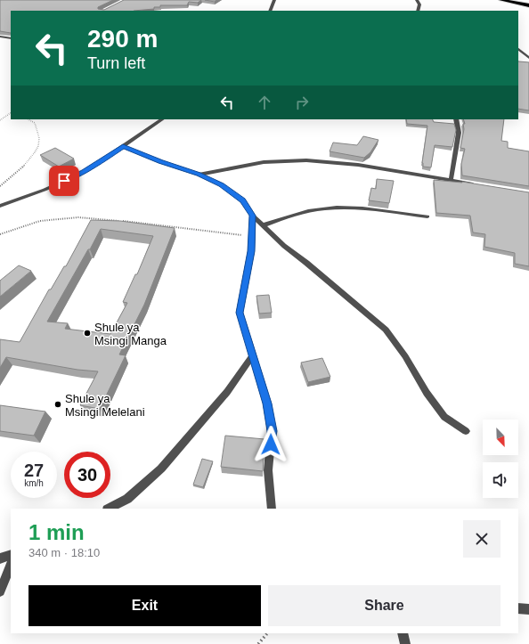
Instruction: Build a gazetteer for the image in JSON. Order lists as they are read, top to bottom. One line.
{"places":["Shule ya Msingi Manga","Shule ya Msingi Melelani"],"north":"bottom right","page":{"turn":["290 m","Turn left"],"speed":"27 km/h","limit":"30","heading":["1 min","340 m · 18:10"],"buttons":["Exit","Share"]}}
